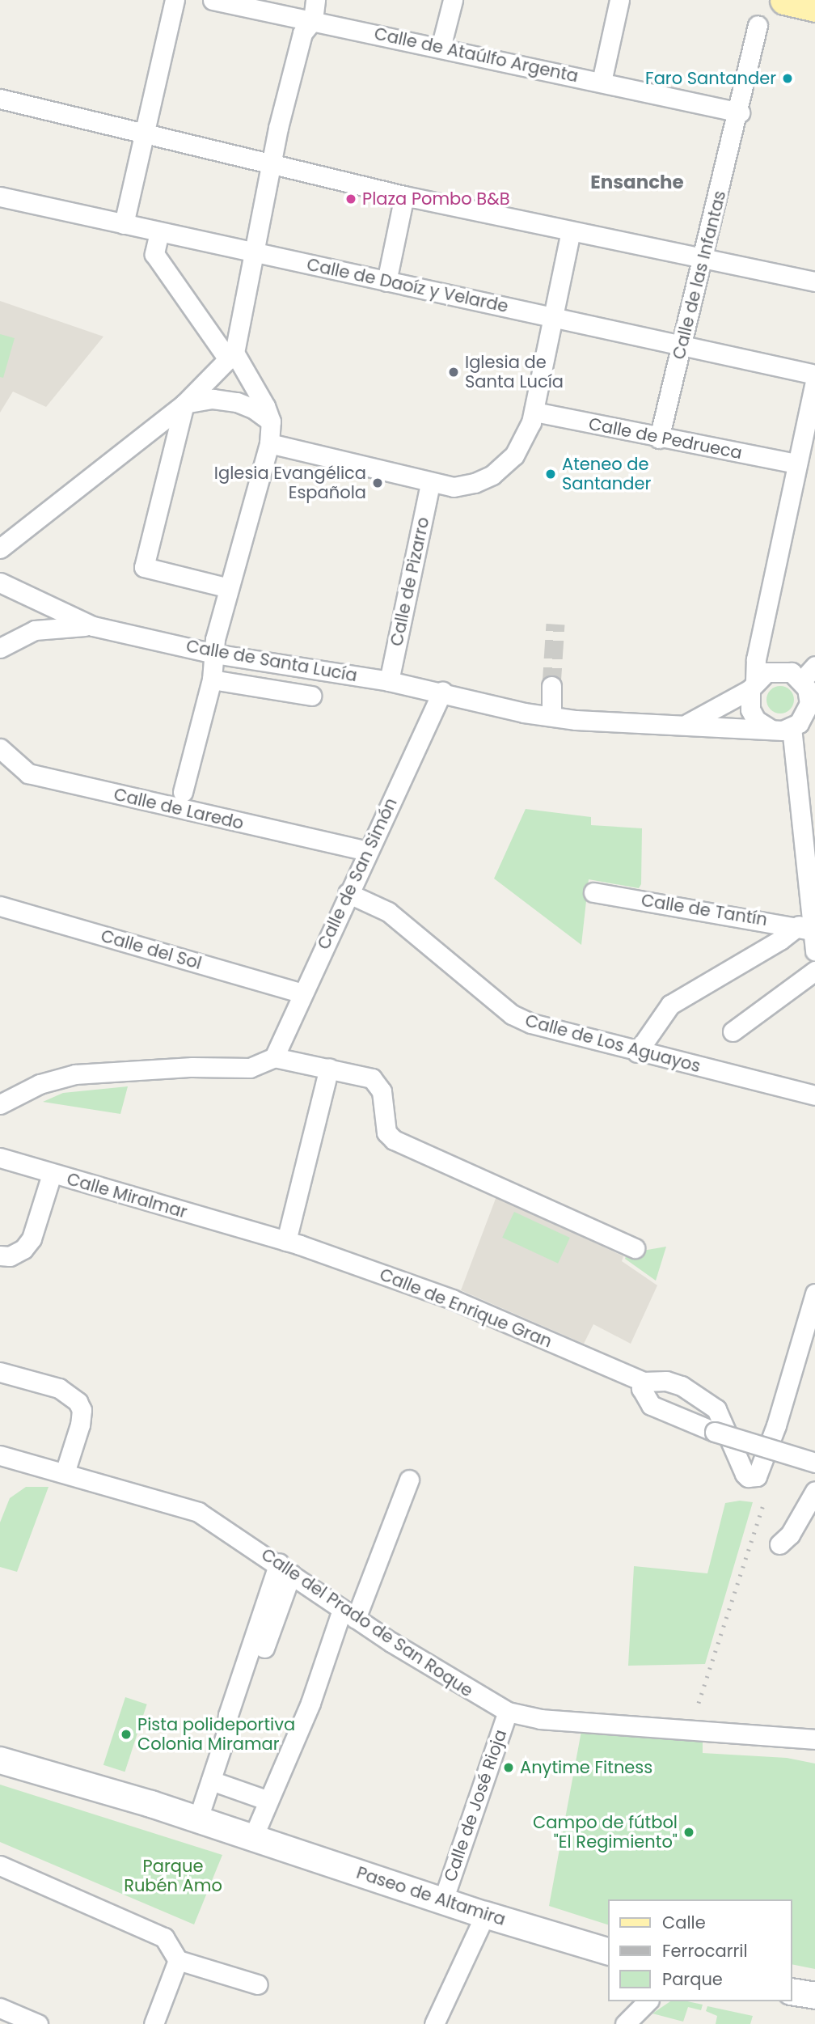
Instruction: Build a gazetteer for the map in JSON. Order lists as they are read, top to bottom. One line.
{"streets":{"main road":["Paseo de Altamira"],"street":["Calle de Ataúlfo Argenta","Calle de las Infantas","Calle de Daoíz y Velarde","Calle de Pedrueca","Calle de Pizarro","Calle de Santa Lucía","Calle de Laredo","Calle de San Simón","Calle de Tantín","Calle del Sol","Calle de Los Aguayos","Calle Miralmar","Calle de Enrique Gran","Calle del Prado de San Roque","Calle de José Rioja"]},"crossings":[["Calle de Ataúlfo Argenta","Calle de las Infantas"],["Calle de las Infantas","Calle de Daoíz y Velarde"],["Calle de las Infantas","Calle de Pedrueca"],["Calle de Pizarro","Calle de Santa Lucía"],["Calle de Santa Lucía","Calle de San Simón"],["Calle de Laredo","Calle de San Simón"],["Calle de San Simón","Calle del Sol"],["Calle de San Simón","Calle de Los Aguayos"],["Calle Miralmar","Calle de Enrique Gran"],["Calle del Prado de San Roque","Calle de José Rioja"],["Calle de José Rioja","Paseo de Altamira"]],"districts":["Ensanche"],"parks":["Parque Rubén Amo"],"places":["Faro Santander","Plaza Pombo B&B","Iglesia de Santa Lucía","Ateneo de Santander","Iglesia Evangélica Española","Pista polideportiva Colonia Miramar","Anytime Fitness","Campo de fútbol \"El Regimiento\""],"legend":["Calle","Ferrocarril","Parque"]}
